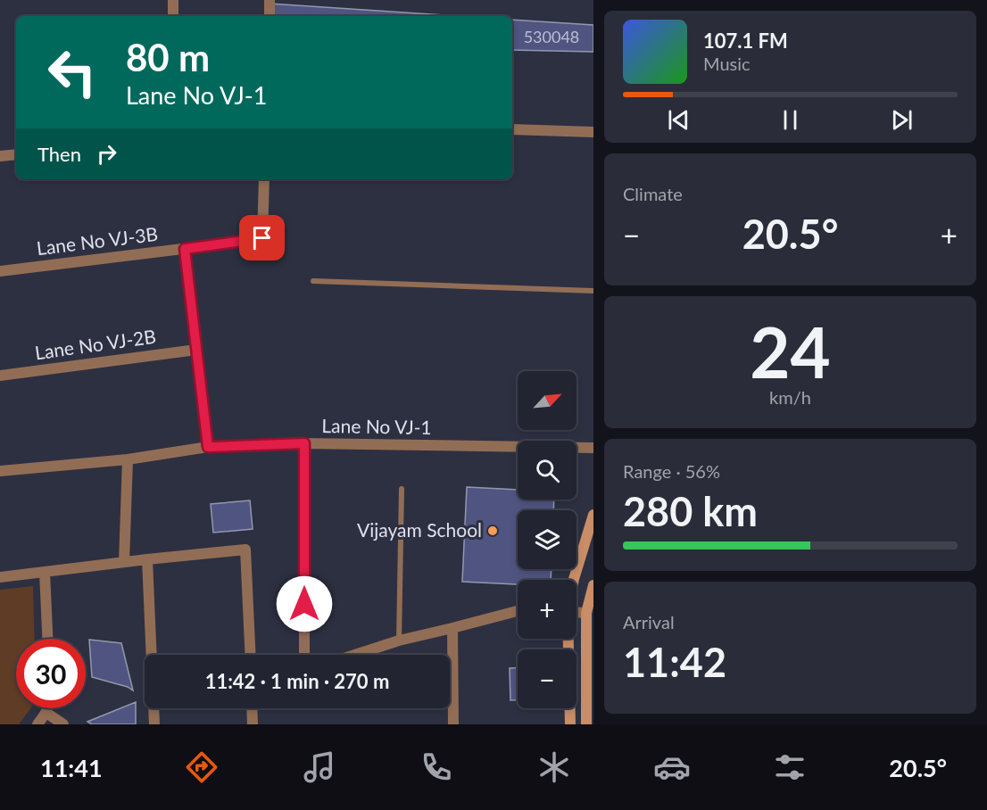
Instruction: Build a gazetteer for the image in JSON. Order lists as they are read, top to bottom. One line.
{"streets":{"street":["Lane No VJ-3B","Lane No VJ-2B","Lane No VJ-1"]},"places":["Vijayam School"],"house_numbers":["530048"],"north":"top right","page":{"turn":["80 m","Lane No VJ-1"],"song":["107.1 FM","Music"],"then":"Then","tile":["Climate",["24","km/h"],["Range · 56%","280 km"],["Arrival","11:42"]],"heat":["−","20.5°","+"],"map_buttons":["+","−"],"limit":"30","trip":"11:42 · 1 min · 270 m","tabs":["11:41","20.5°"]}}
